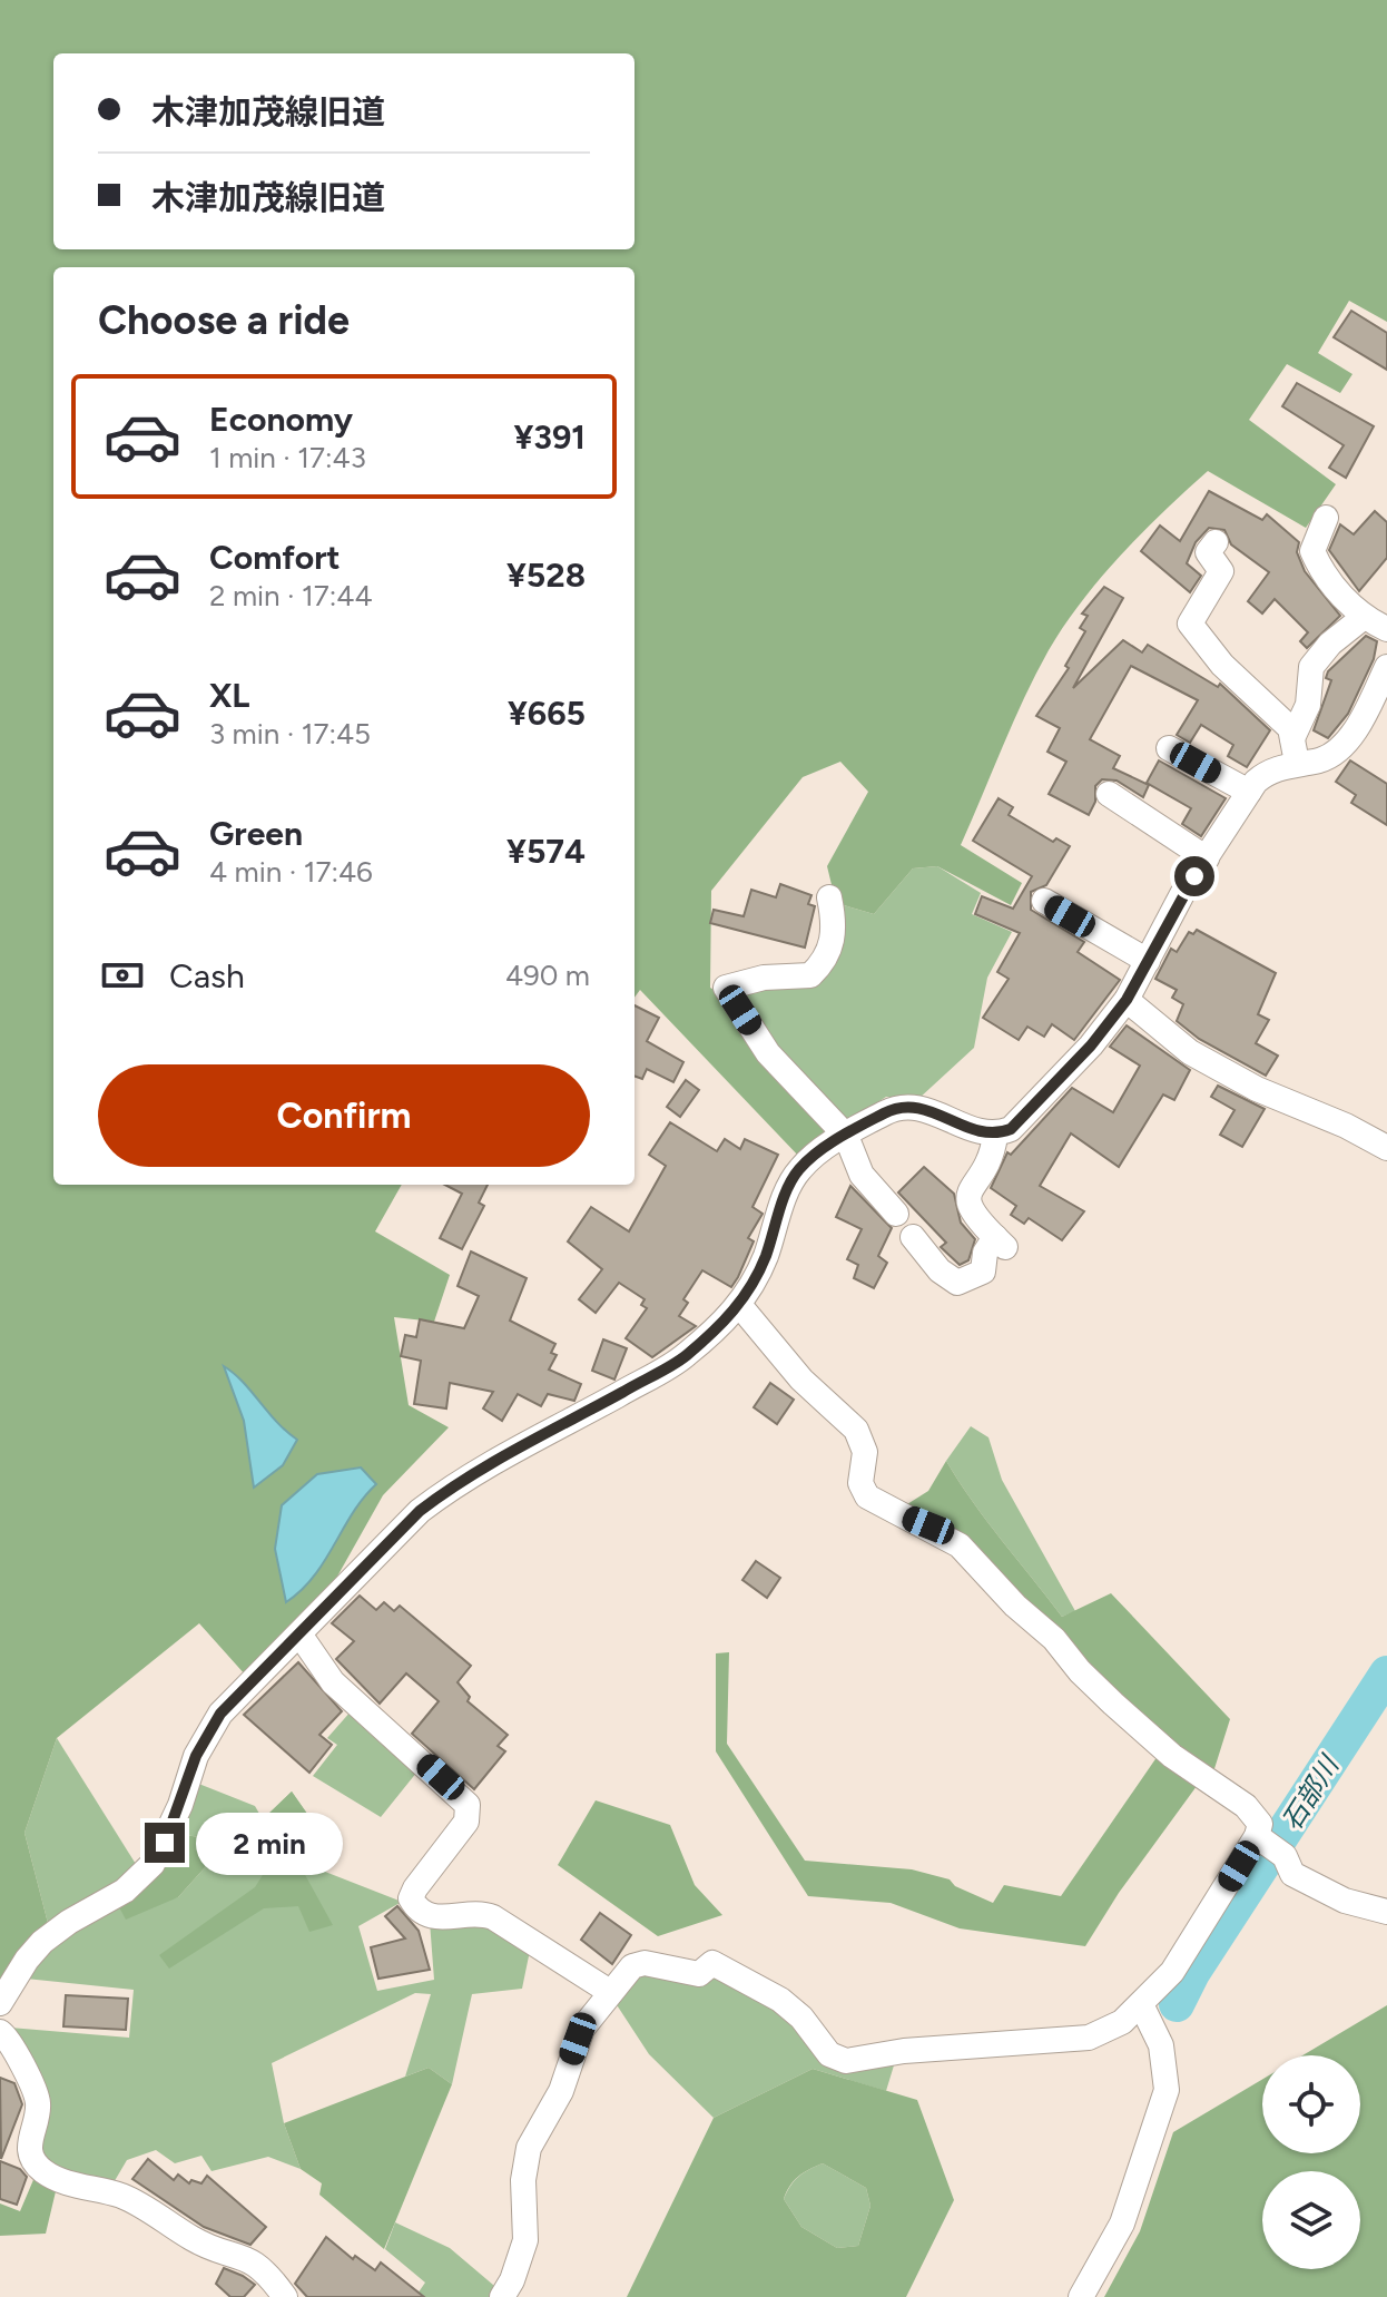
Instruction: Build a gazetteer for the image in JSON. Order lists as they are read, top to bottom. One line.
{"water":["石部川"],"page":{"banner":["木津加茂線旧道","木津加茂線旧道"],"heading":"Choose a ride","list":[{"name":"Economy","note":"1 min · 17:43","value":"¥391"},{"name":"Comfort","note":"2 min · 17:44","value":"¥528"},{"name":"XL","note":"3 min · 17:45","value":"¥665"},{"name":"Green","note":"4 min · 17:46","value":"¥574"}],"pay":["Cash","490 m"],"buttons":"Confirm","bubble":"2 min"}}
